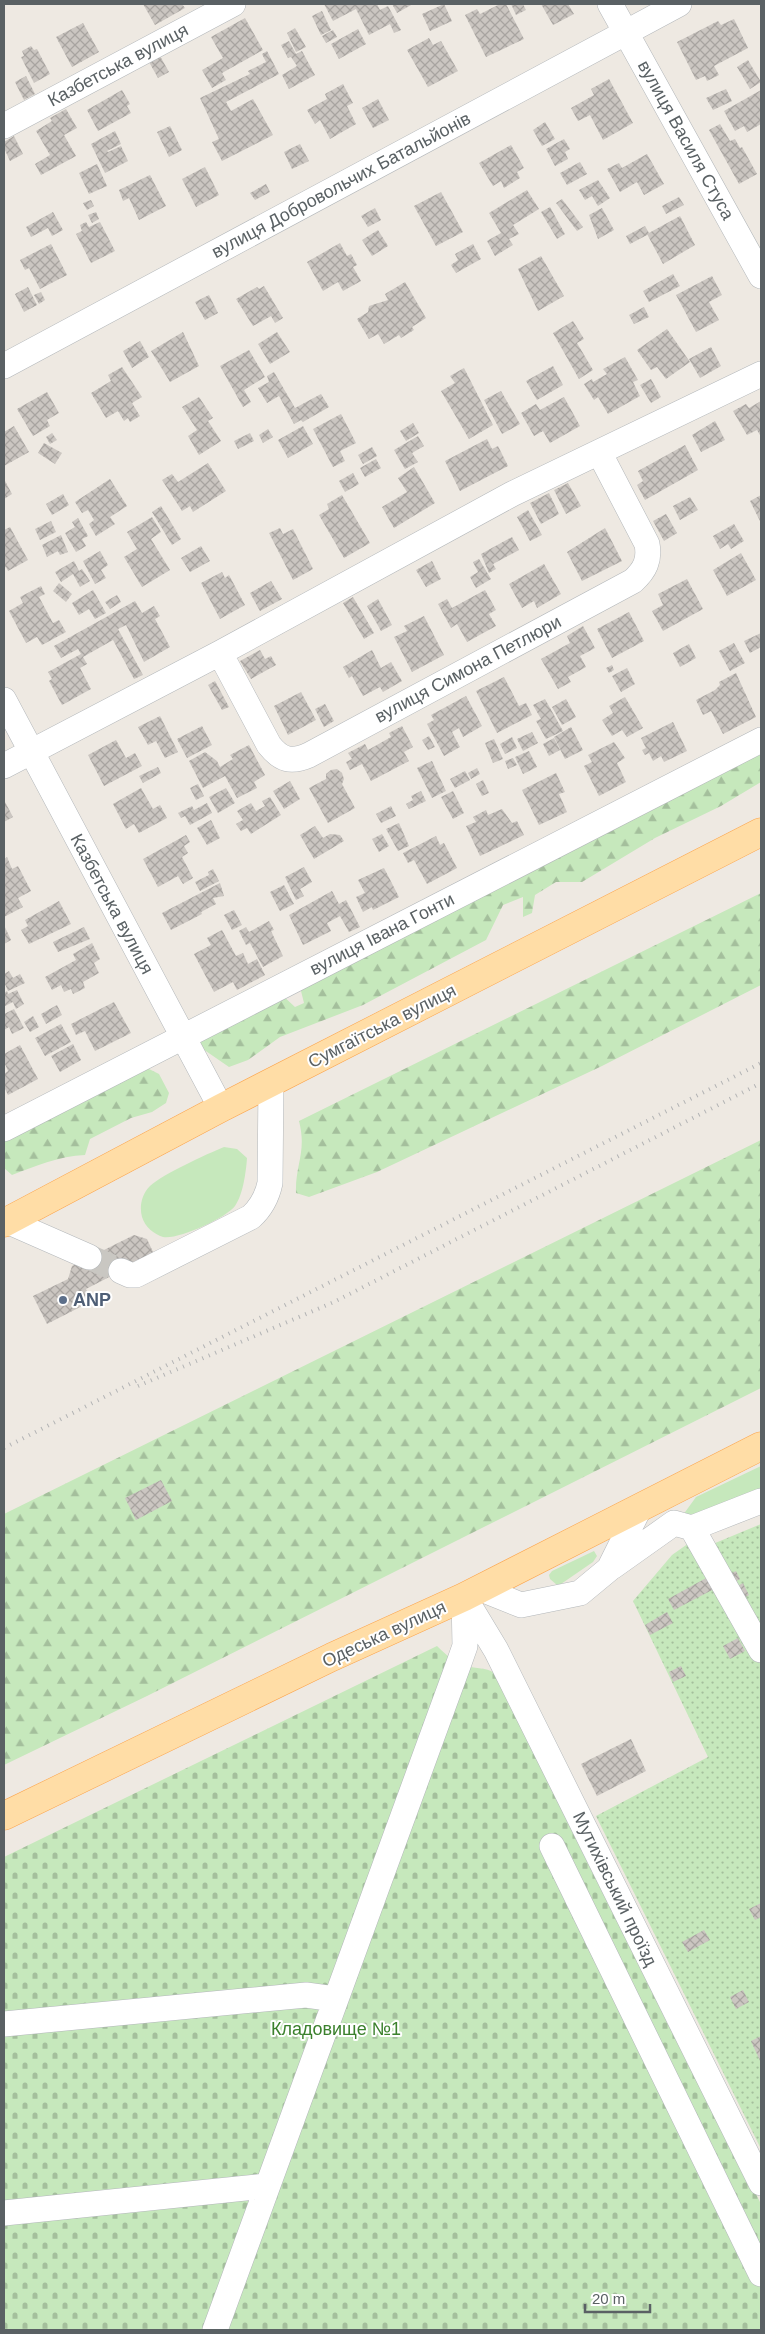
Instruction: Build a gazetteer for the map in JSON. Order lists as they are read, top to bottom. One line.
{"streets":{"main road":["Сумгаїтська вулиця","Одеська вулиця"],"street":["Казбетська вулиця","вулиця Василя Стуса","вулиця Добровольчих Батальйонів","вулиця Симона Петлюри","вулиця Івана Гонти","Мутихівський проїзд"]},"crossings":[["Казбетська вулиця","вулиця Івана Гонти"],["Казбетська вулиця","Сумгаїтська вулиця"],["вулиця Василя Стуса","вулиця Добровольчих Батальйонів"],["Одеська вулиця","Мутихівський проїзд"]],"parks":["Кладовище №1"],"places":["ANP"],"scale_bar":"20 m"}
